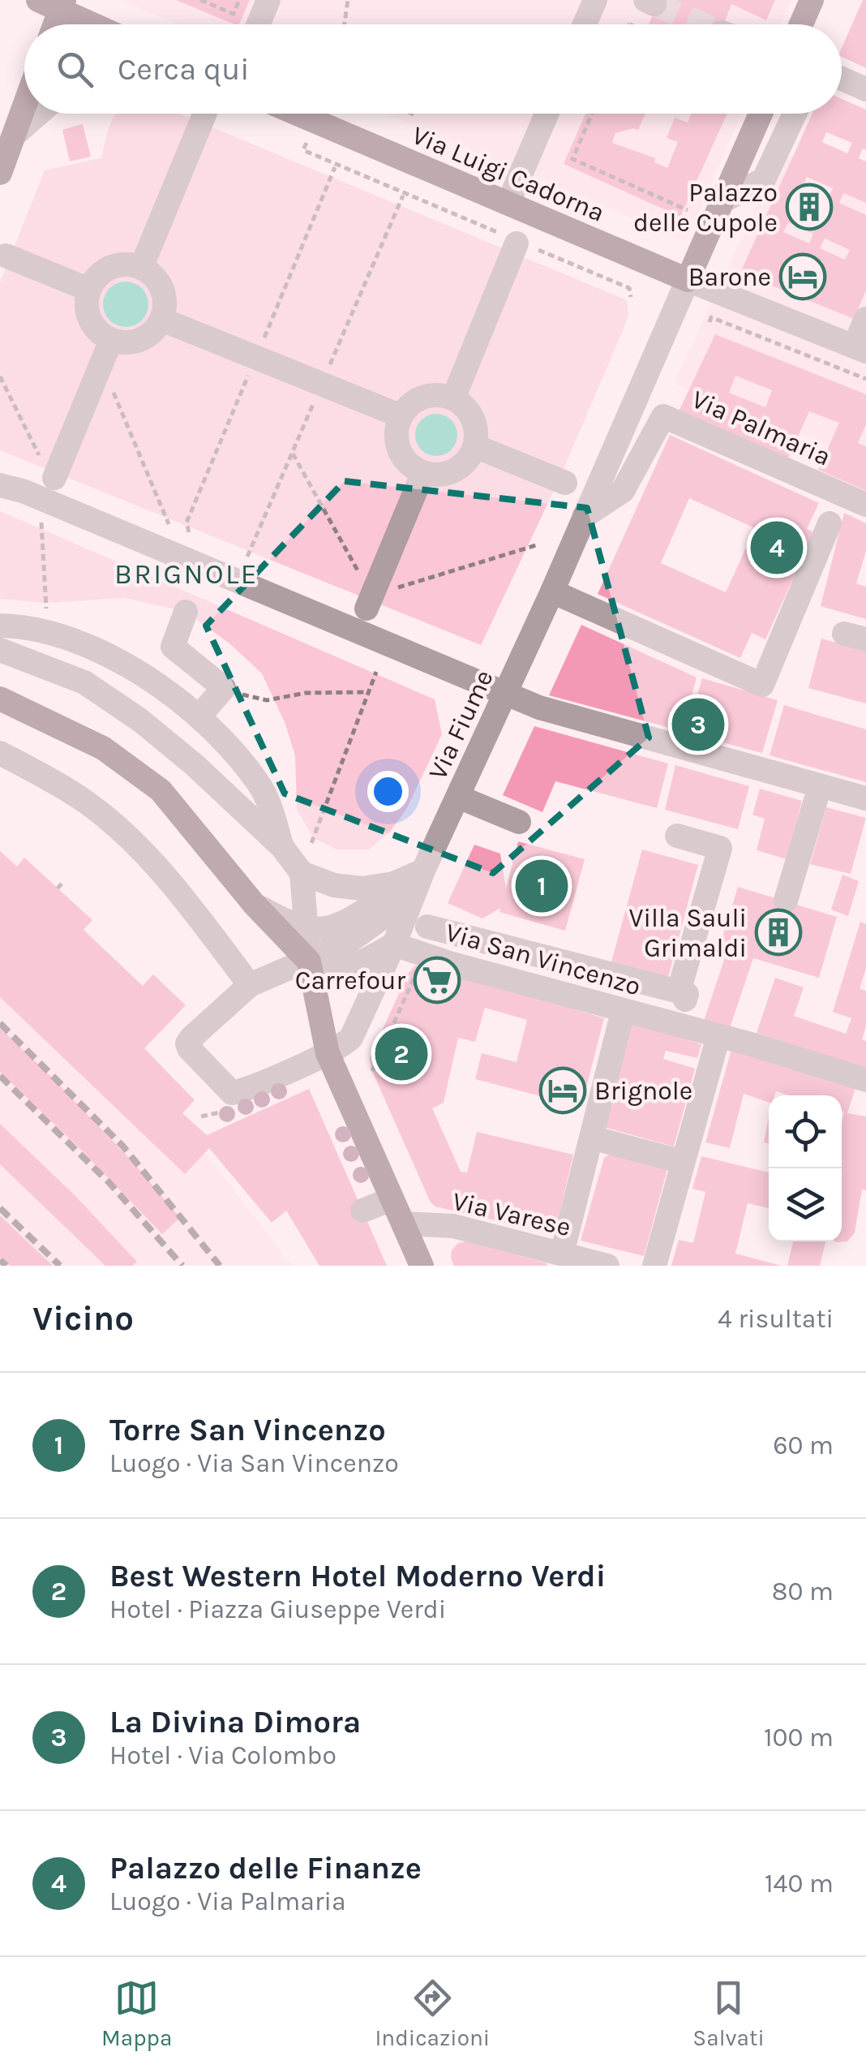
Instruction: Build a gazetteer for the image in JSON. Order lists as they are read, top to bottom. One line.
{"streets":{"main road":["Via Luigi Cadorna"],"street":["Via Palmaria","Via Fiume","Via San Vincenzo","Via Varese"]},"crossings":[["Via Luigi Cadorna","Via Fiume"],["Via Palmaria","Via Fiume"],["Via Fiume","Via San Vincenzo"]],"districts":["BRIGNOLE"],"places":{"building":["Palazzo delle Cupole","Villa Sauli Grimaldi"],"hotel":["Barone","Brignole"],"supermarket":["Carrefour"]},"page":{"search":"Cerca qui","pins":["4","3","1","2"],"heading":["Vicino","4 risultati"],"list":[{"mark":"1","name":"Torre San Vincenzo","note":"Luogo · Via San Vincenzo","value":"60 m"},{"mark":"2","name":"Best Western Hotel Moderno Verdi","note":"Hotel · Piazza Giuseppe Verdi","value":"80 m"},{"mark":"3","name":"La Divina Dimora","note":"Hotel · Via Colombo","value":"100 m"},{"mark":"4","name":"Palazzo delle Finanze","note":"Luogo · Via Palmaria","value":"140 m"}],"nav":["Mappa","Indicazioni","Salvati"]}}
